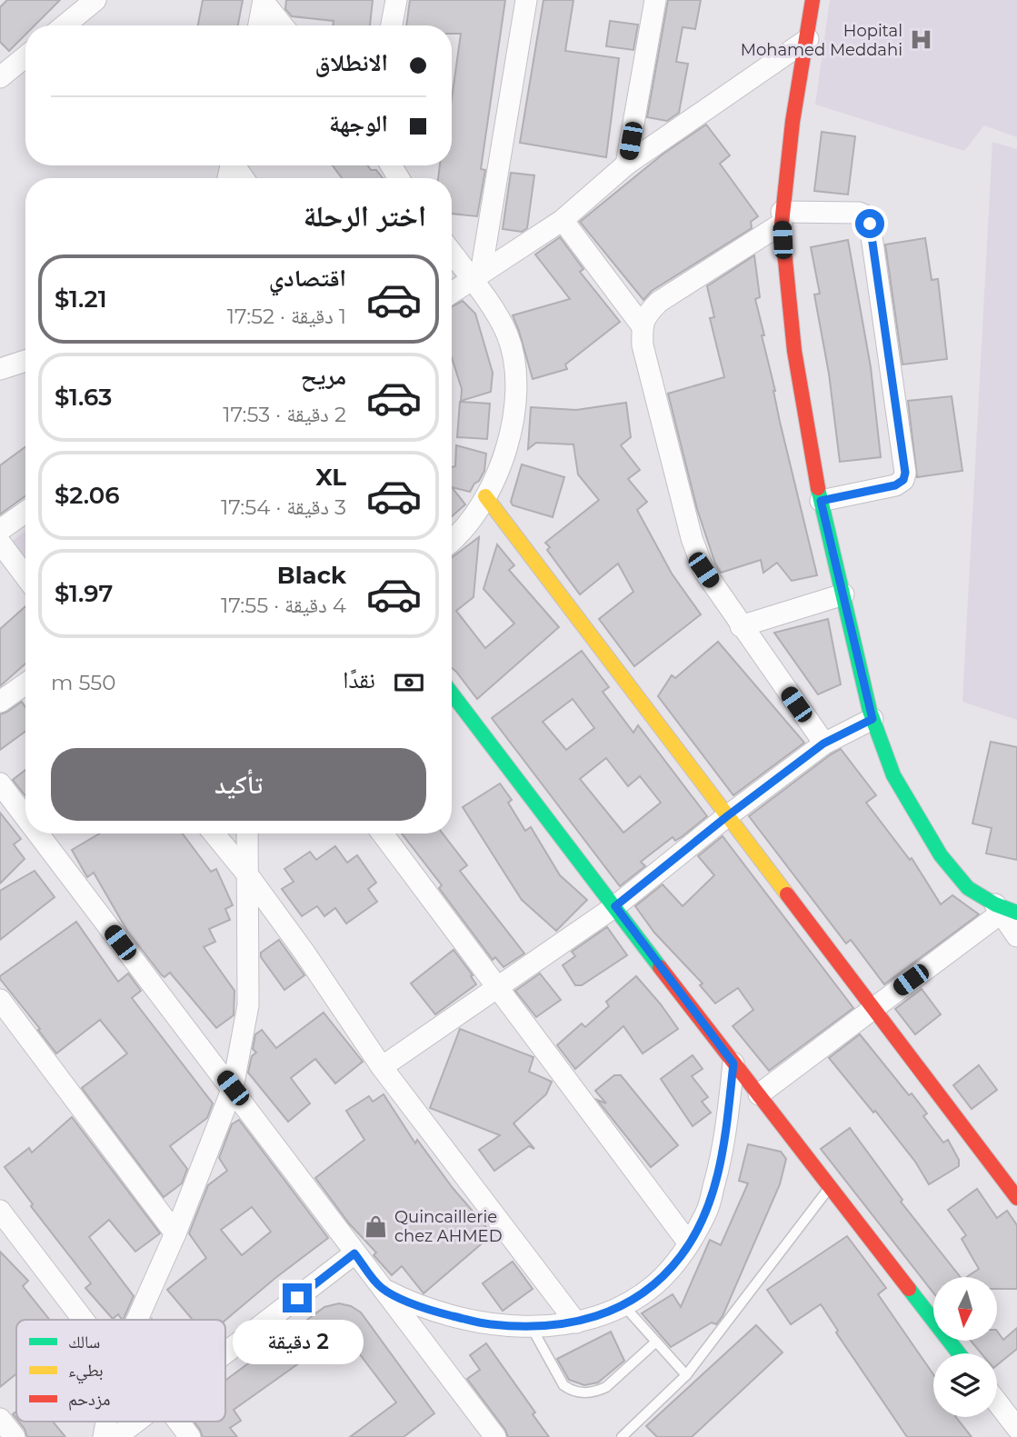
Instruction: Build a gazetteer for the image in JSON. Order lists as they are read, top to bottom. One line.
{"places":{"hospital":["Hopital Mohamed Meddahi"],"shop":["Quincaillerie chez AHMED"]},"legend":["سالك","بطيء","مزدحم"],"north":"bottom","page":{"banner":["الانطلاق","الوجهة"],"heading":"اختر الرحلة","list":[{"name":"اقتصادي","note":"1 دقيقة · 17:52","value":"$1.21"},{"name":"مريح","note":"2 دقيقة · 17:53","value":"$1.63"},{"name":"XL","note":"3 دقيقة · 17:54","value":"$2.06"},{"name":"Black","note":"4 دقيقة · 17:55","value":"$1.97"}],"pay":["نقدًا","550 m"],"buttons":"تأكيد","bubble":"2 دقيقة"}}
